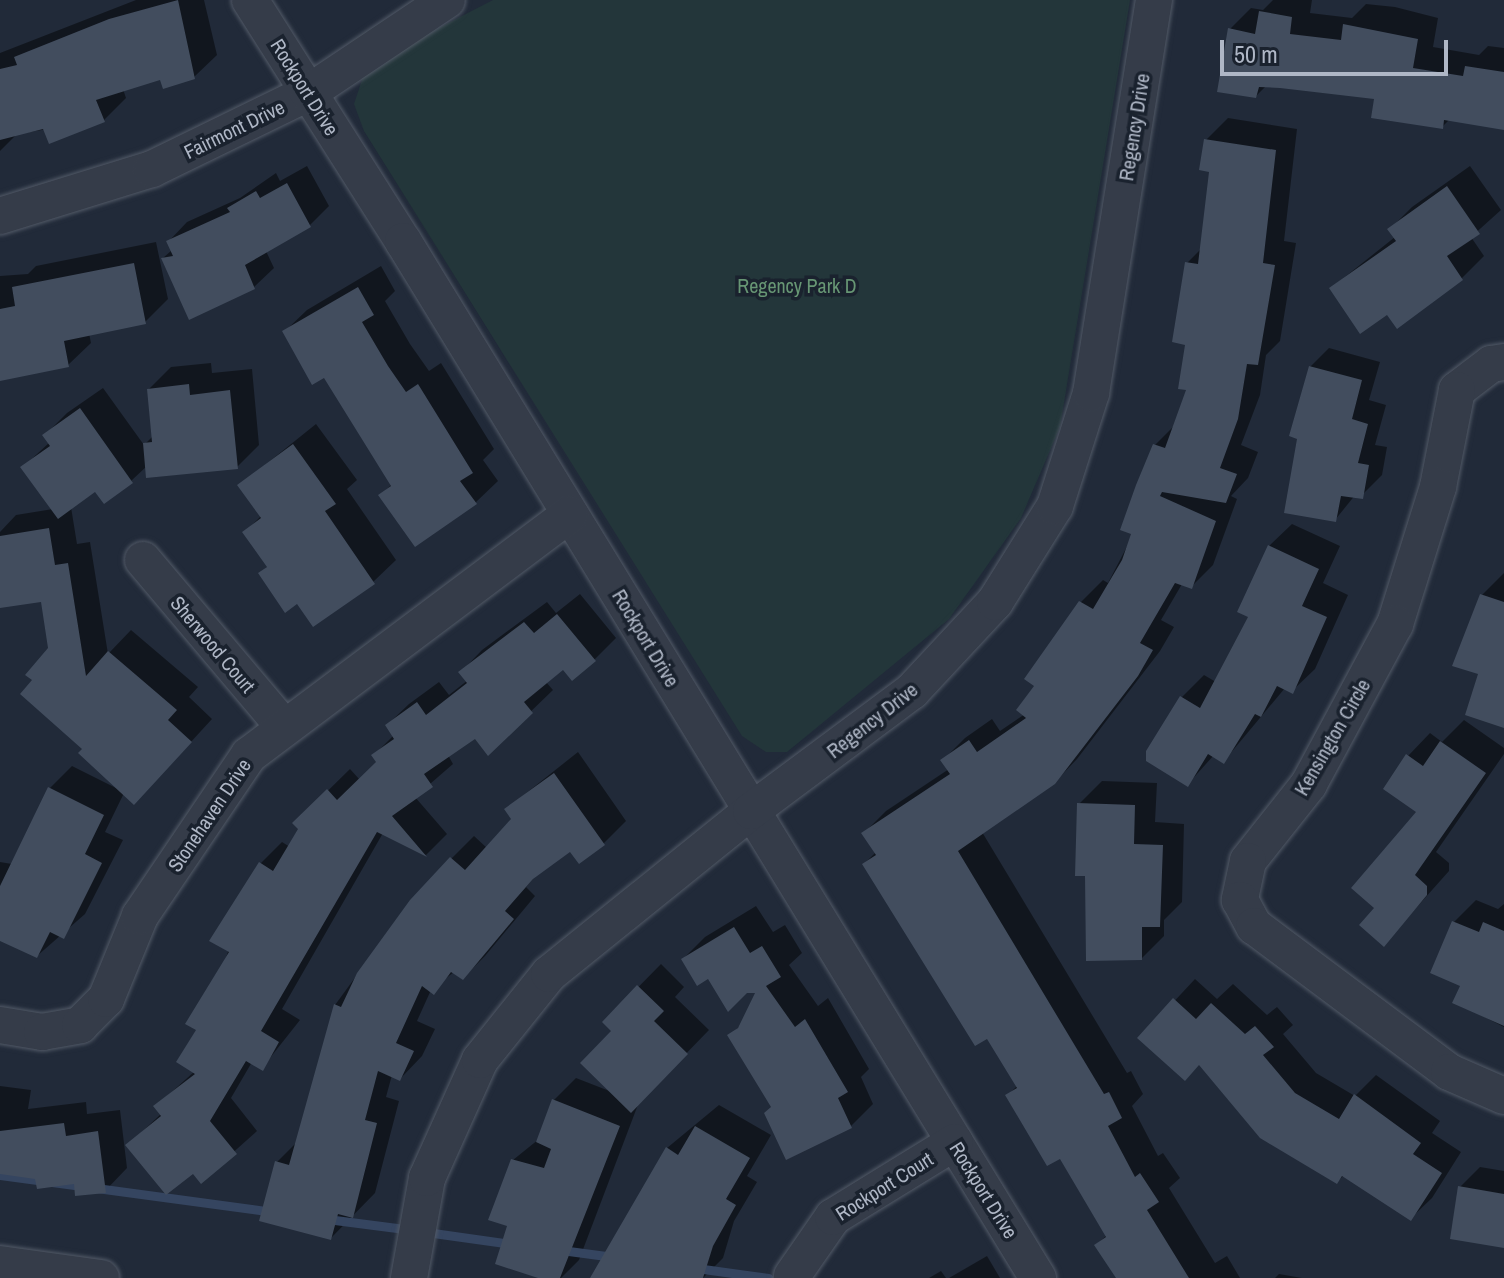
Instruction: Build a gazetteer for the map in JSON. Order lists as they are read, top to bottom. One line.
{"streets":{"street":["Rockport Drive","Regency Drive","Fairmont Drive","Sherwood Court","Kensington Circle","Stonehaven Drive","Rockport Court"]},"crossings":[["Rockport Drive","Regency Drive"],["Rockport Drive","Fairmont Drive"],["Rockport Drive","Stonehaven Drive"],["Rockport Drive","Rockport Court"],["Sherwood Court","Stonehaven Drive"]],"parks":["Regency Park D"],"scale_bar":"50 m"}
